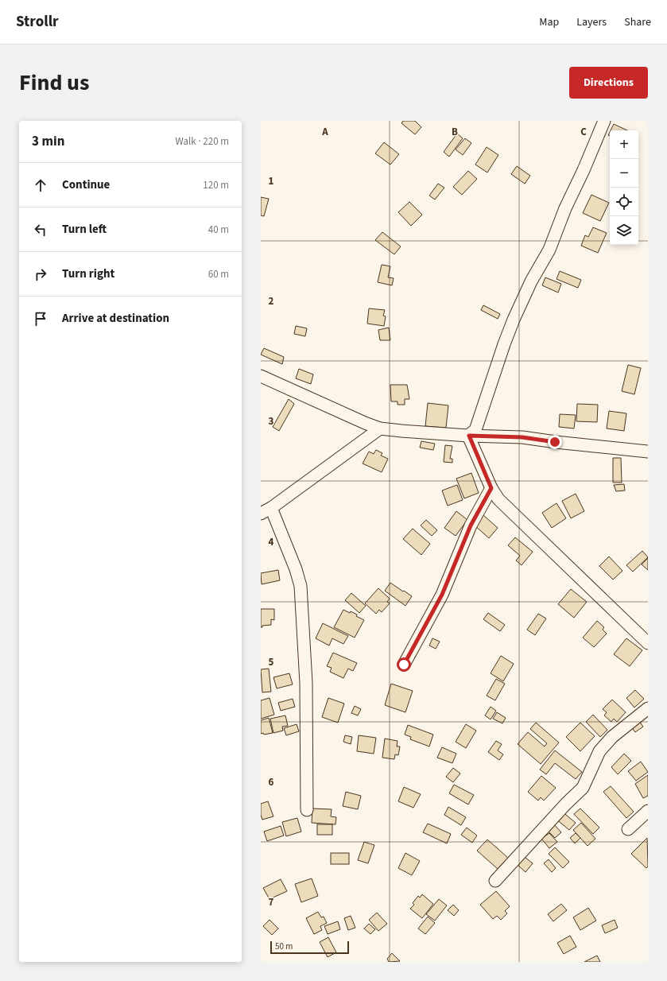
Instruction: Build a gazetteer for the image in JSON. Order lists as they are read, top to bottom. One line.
{"scale_bar":"50 m","page":{"header":"Strollr","nav":["Map","Layers","Share"],"title":"Find us","buttons":"Directions","heading":["3 min","Walk · 220 m"],"map_buttons":["+","−"],"list":[["Continue","120 m"],["Turn left","40 m"],["Turn right","60 m"],"Arrive at destination"],"scale":"50 m"},"grid":{"columns":["A","B","C"],"rows":["1","2","3","4","5","6","7"]}}
